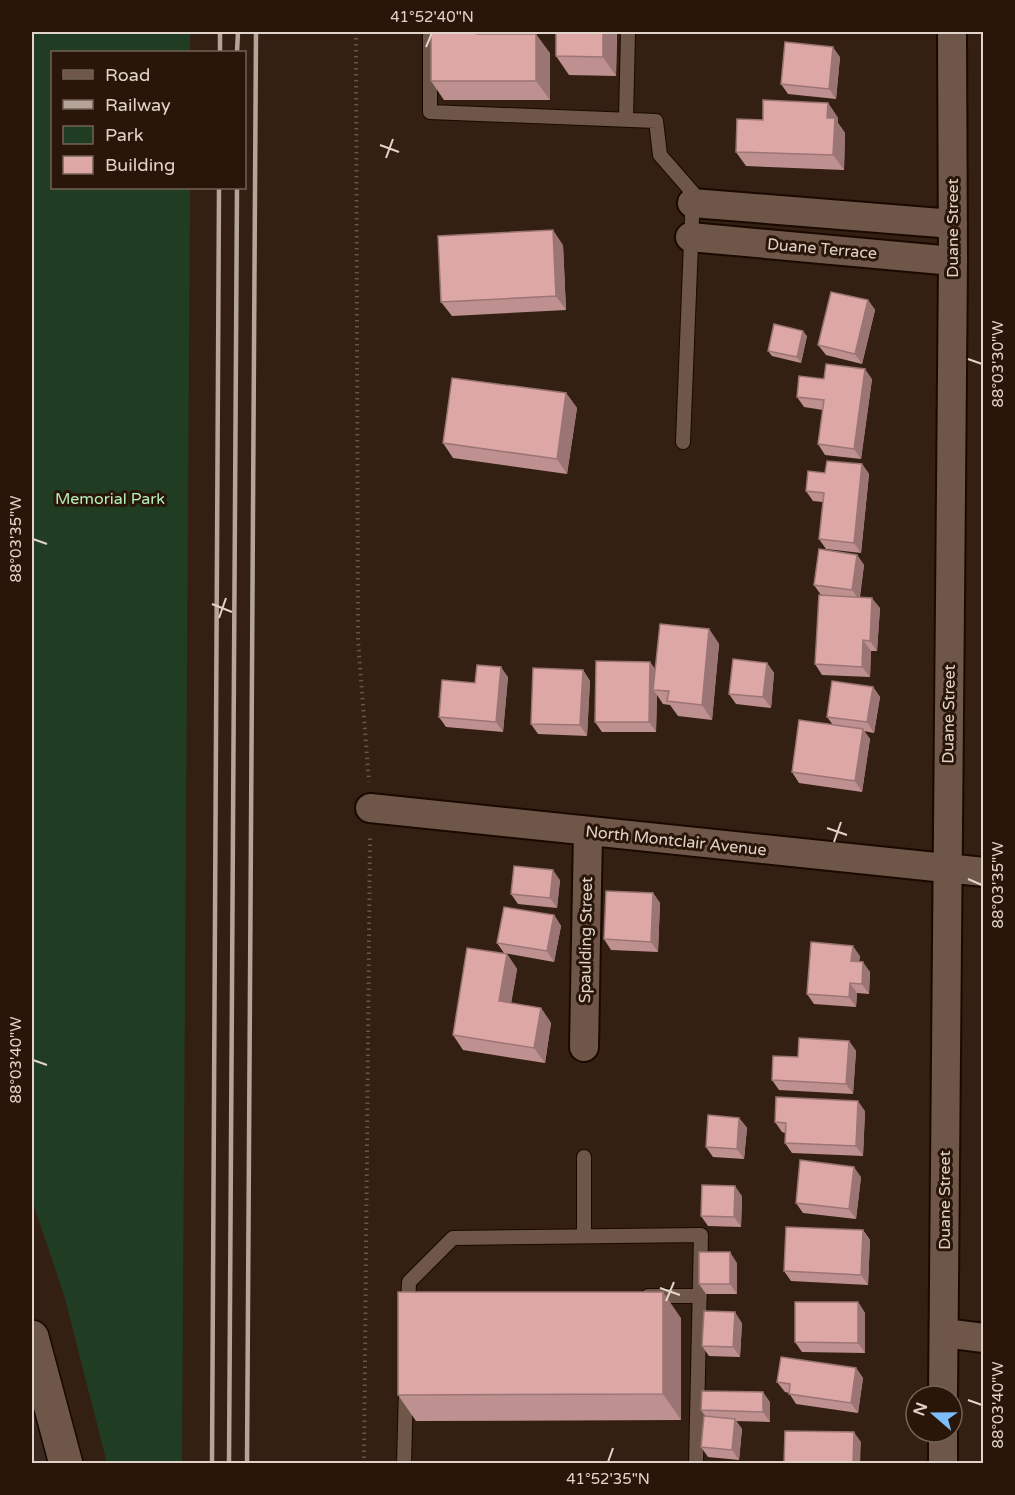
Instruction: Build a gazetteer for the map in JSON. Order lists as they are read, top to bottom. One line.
{"streets":{"street":["Duane Street","Duane Terrace","North Montclair Avenue","Spaulding Street"]},"crossings":[["Duane Street","Duane Terrace"],["Duane Street","North Montclair Avenue"],["North Montclair Avenue","Spaulding Street"]],"parks":["Memorial Park"],"legend":["Road","Railway","Park","Building"],"north":"left","coordinates":["41°52'40\"N","88°03'30\"W","88°03'35\"W","88°03'40\"W","41°52'35\"N"]}
